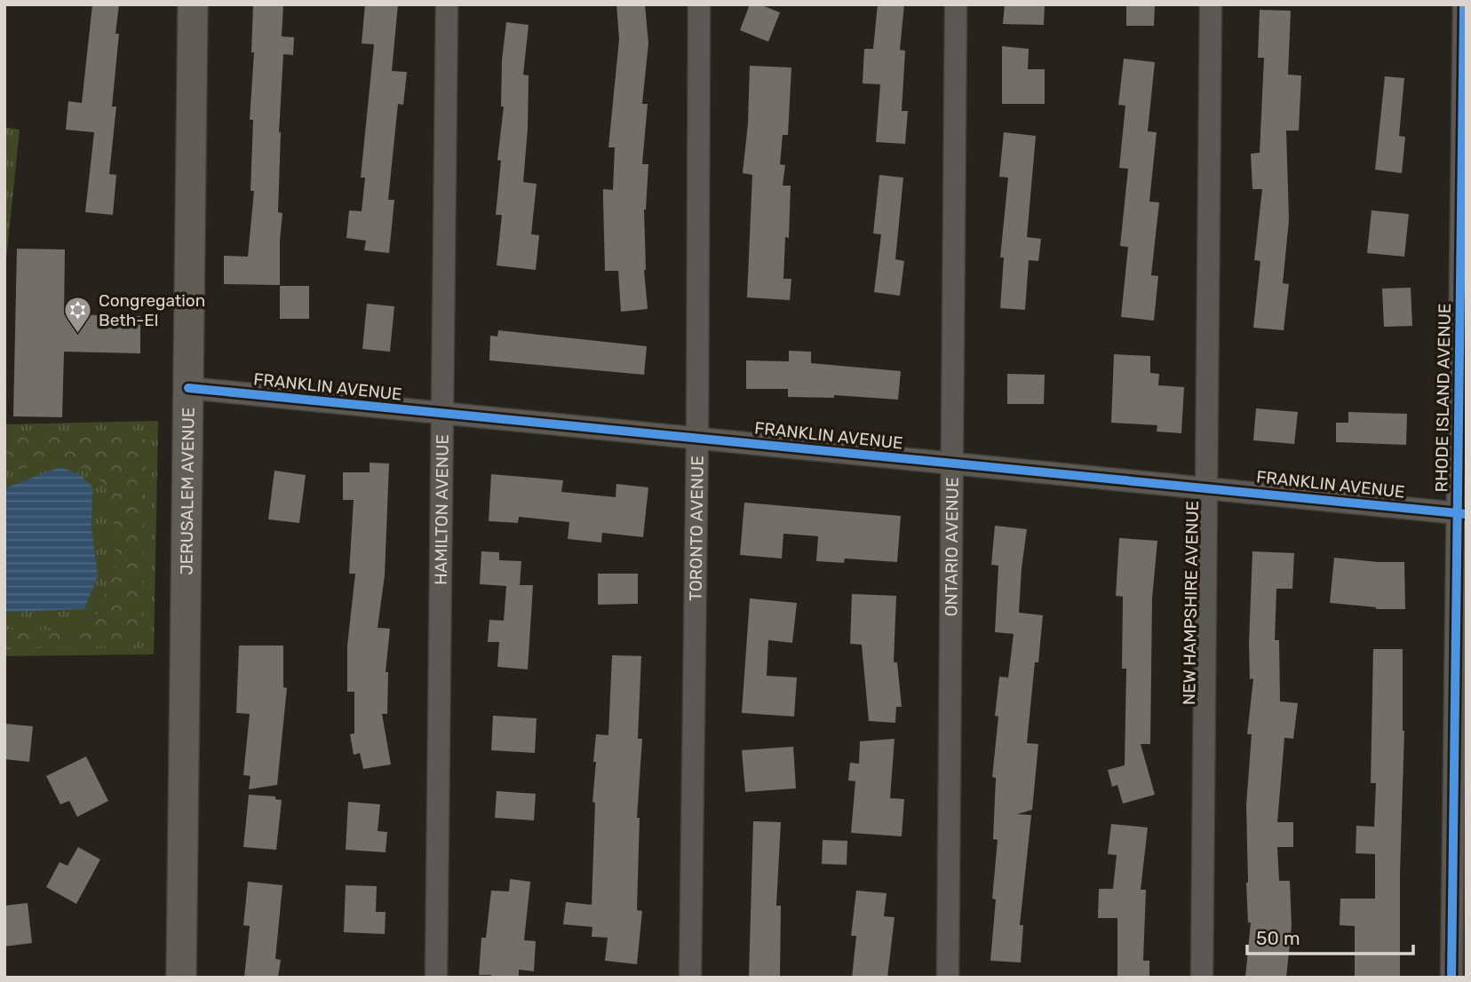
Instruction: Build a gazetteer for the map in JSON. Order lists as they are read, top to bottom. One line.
{"streets":{"main road":["JERUSALEM AVENUE"],"street":["FRANKLIN AVENUE","RHODE ISLAND AVENUE","HAMILTON AVENUE","TORONTO AVENUE","ONTARIO AVENUE","NEW HAMPSHIRE AVENUE"]},"crossings":[["FRANKLIN AVENUE","RHODE ISLAND AVENUE"],["FRANKLIN AVENUE","JERUSALEM AVENUE"],["FRANKLIN AVENUE","HAMILTON AVENUE"],["FRANKLIN AVENUE","TORONTO AVENUE"],["FRANKLIN AVENUE","ONTARIO AVENUE"],["FRANKLIN AVENUE","NEW HAMPSHIRE AVENUE"]],"places":{"synagogue":["Congregation Beth-El"]},"scale_bar":"50 m"}
